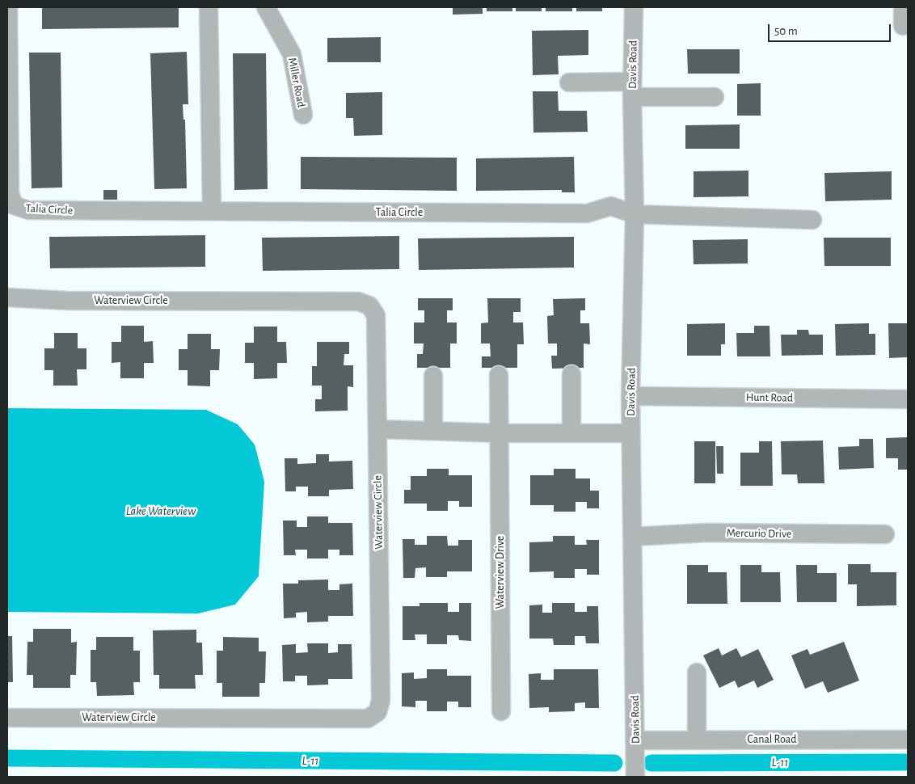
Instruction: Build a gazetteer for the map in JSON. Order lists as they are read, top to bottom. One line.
{"streets":{"street":["Davis Road","Miller Road","Talia Circle","Waterview Circle","Hunt Road","Mercurio Drive","Waterview Drive","Canal Road"]},"crossings":[["Davis Road","Talia Circle"],["Davis Road","Hunt Road"],["Davis Road","Mercurio Drive"],["Davis Road","Canal Road"]],"water":["Lake Waterview","L-11"],"scale_bar":"50 m"}
